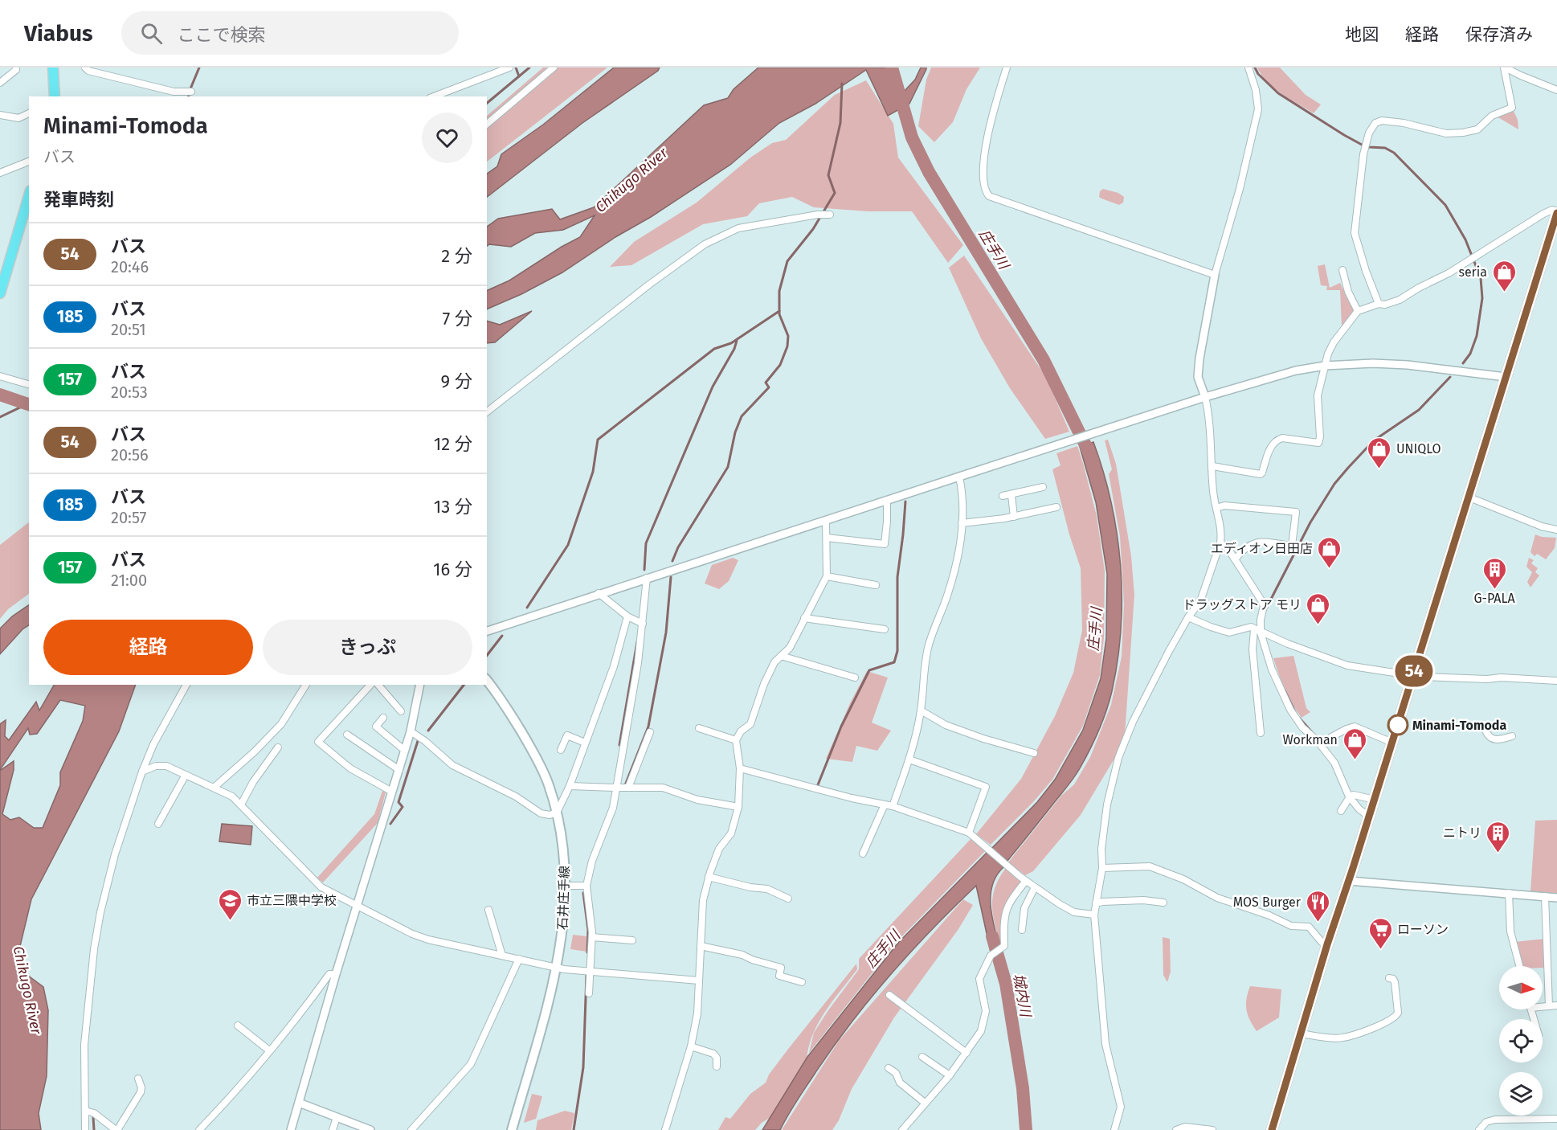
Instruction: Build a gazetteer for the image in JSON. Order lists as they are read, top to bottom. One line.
{"streets":{"main road":["石井庄手線"]},"water":["Chikugo River","庄手川","城内川"],"places":{"shop":["seria","UNIQLO","エディオン日田店","ドラッグストア モリ","Workman"],"building":["G-PALA","ニトリ"],"other":["Minami-Tomoda"],"school or university":["市立三隈中学校"],"restaurant":["MOS Burger"],"supermarket":["ローソン"]},"lines":["bus line 54"],"north":"right","page":{"header":"Viabus","search":"ここで検索","nav":["地図","経路","保存済み"],"on_map":"54","heading":[["Minami-Tomoda","バス"],"発車時刻"],"list":[{"mark":"54","name":"バス","note":"20:46","value":"2 分"},{"mark":"185","name":"バス","note":"20:51","value":"7 分"},{"mark":"157","name":"バス","note":"20:53","value":"9 分"},{"mark":"54","name":"バス","note":"20:56","value":"12 分"},{"mark":"185","name":"バス","note":"20:57","value":"13 分"},{"mark":"157","name":"バス","note":"21:00","value":"16 分"}],"buttons":["経路","きっぷ"]}}
